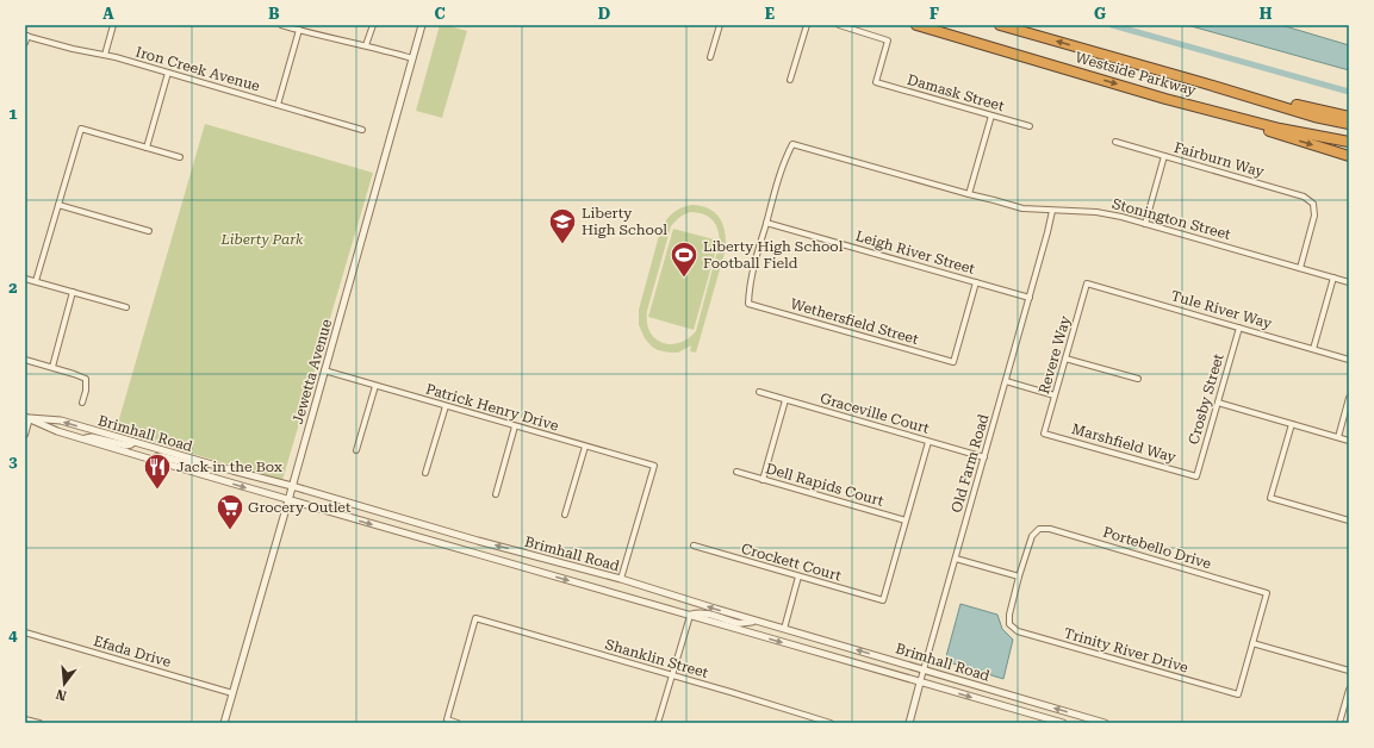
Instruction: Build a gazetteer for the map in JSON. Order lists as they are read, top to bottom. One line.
{"streets":{"highway":["Westside Parkway"],"street":["Iron Creek Avenue","Damask Street","Fairburn Way","Stonington Street","Leigh River Street","Tule River Way","Wethersfield Street","Revere Way","Jewetta Avenue","Crosby Street","Patrick Henry Drive","Graceville Court","Brimhall Road","Marshfield Way","Old Farm Road","Dell Rapids Court","Portebello Drive","Crockett Court","Trinity River Drive","Efada Drive","Shanklin Street"]},"crossings":[["Fairburn Way","Stonington Street"],["Stonington Street","Leigh River Street"],["Stonington Street","Wethersfield Street"],["Stonington Street","Old Farm Road"],["Leigh River Street","Wethersfield Street"],["Leigh River Street","Old Farm Road"],["Tule River Way","Revere Way"],["Tule River Way","Crosby Street"],["Revere Way","Marshfield Way"],["Jewetta Avenue","Patrick Henry Drive"],["Jewetta Avenue","Brimhall Road"],["Jewetta Avenue","Efada Drive"],["Crosby Street","Marshfield Way"],["Patrick Henry Drive","Brimhall Road"],["Graceville Court","Old Farm Road"],["Brimhall Road","Old Farm Road"],["Dell Rapids Court","Crockett Court"],["Portebello Drive","Trinity River Drive"]],"parks":["Liberty Park"],"places":{"school or university":["Liberty High School"],"sports":["Liberty High School Football Field"],"restaurant":["Jack in the Box"],"supermarket":["Grocery Outlet"]},"north":"bottom","grid":{"columns":["A","B","C","D","E","F","G","H"],"rows":["1","2","3","4"]}}
